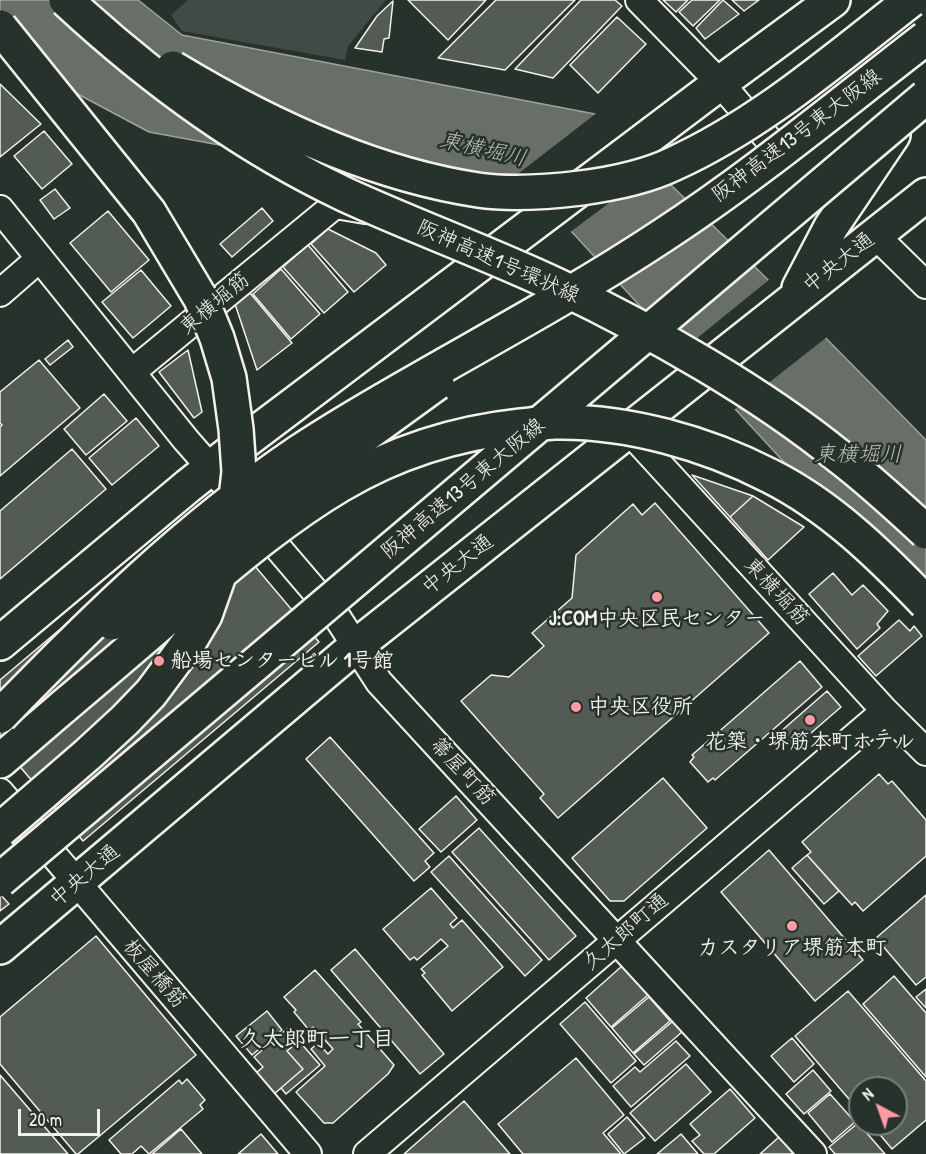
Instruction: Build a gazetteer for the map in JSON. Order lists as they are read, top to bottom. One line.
{"streets":{"main road":["阪神高速13号東大阪線","阪神高速1号環状線","中央大通"],"street":["東横堀筋","箒屋町筋","久太郎町通","板屋橋筋"]},"crossings":[["中央大通","東横堀筋"],["中央大通","箒屋町筋"],["中央大通","板屋橋筋"],["東横堀筋","箒屋町筋"],["東横堀筋","久太郎町通"],["箒屋町筋","久太郎町通"]],"districts":["久太郎町一丁目"],"water":["東横堀川"],"places":["J:COM中央区民センター","船場センタービル 1号館","中央区役所","花築・堺筋本町ホテル","カスタリア堺筋本町"],"scale_bar":"20 m","north":"top left"}
